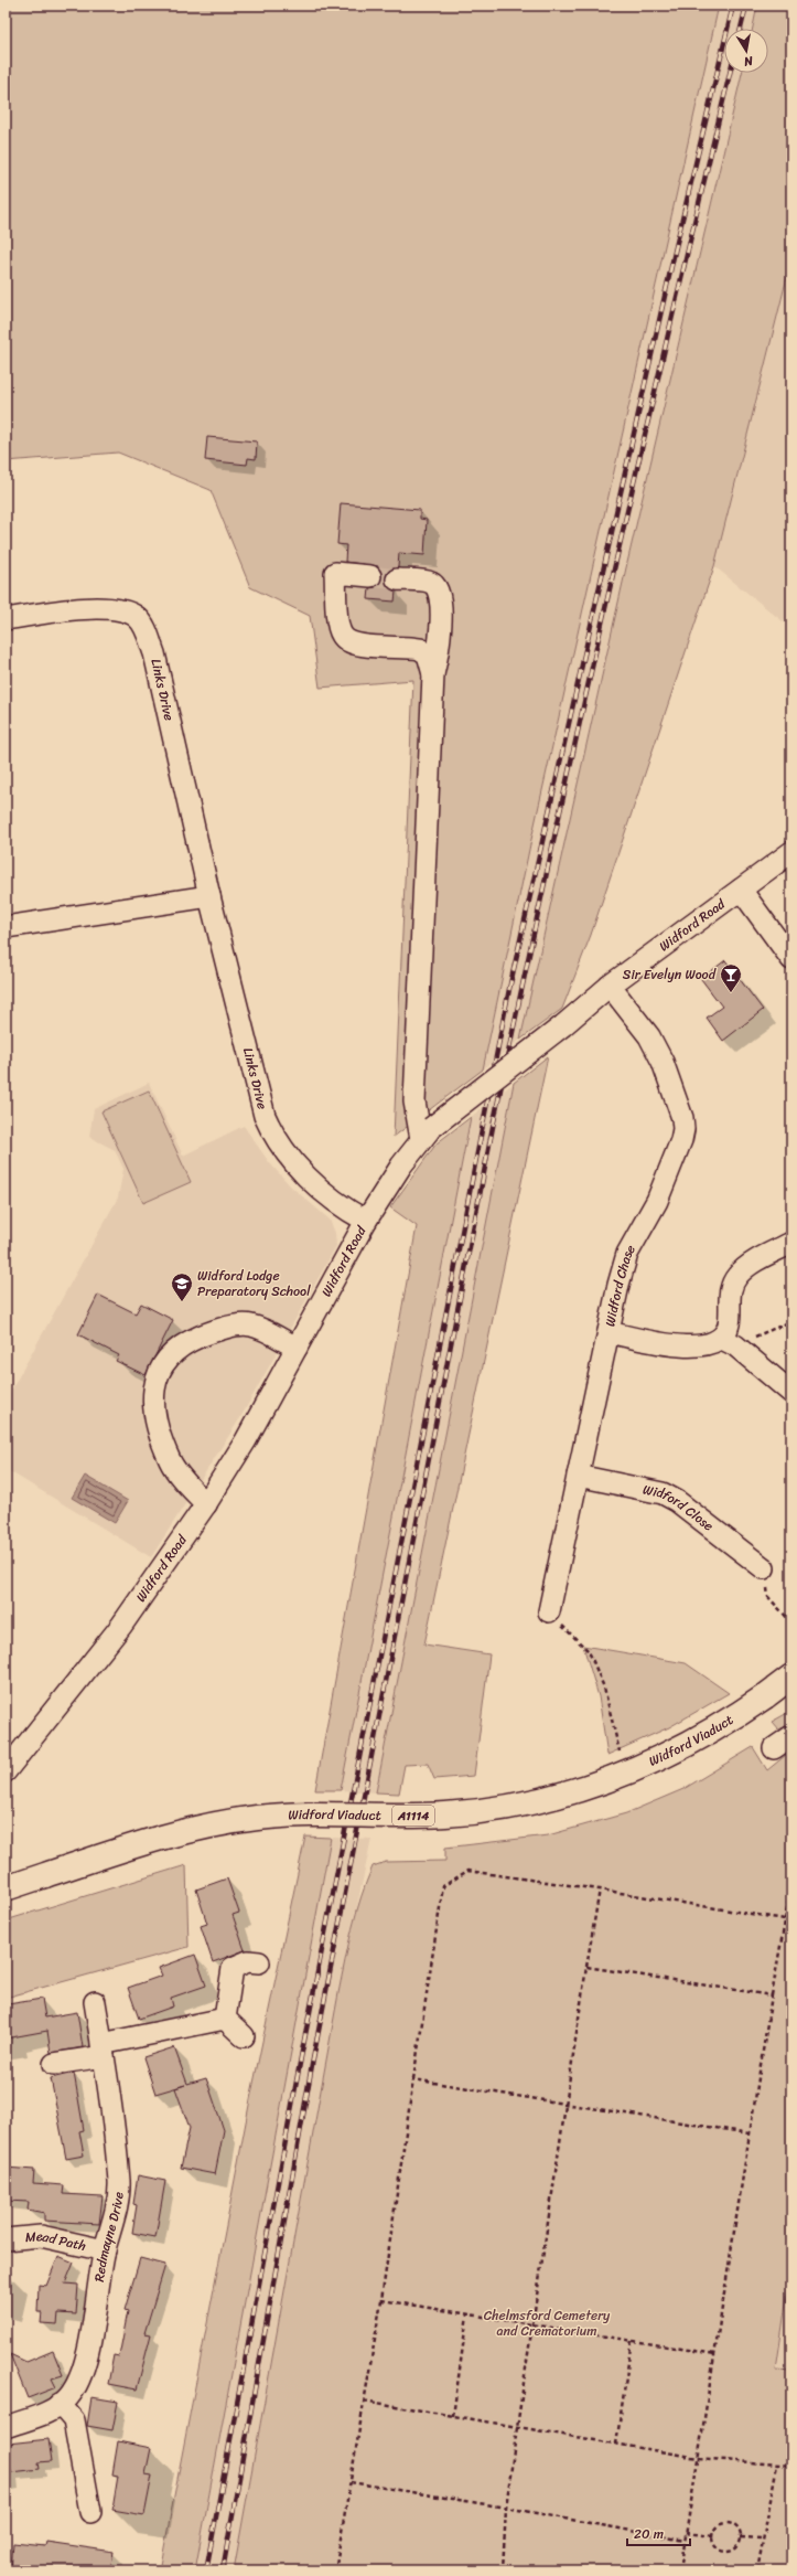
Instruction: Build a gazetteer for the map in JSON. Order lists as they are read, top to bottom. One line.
{"streets":{"main road":["Widford Viaduct","A1114"],"street":["Links Drive","Widford Road","Widford Chase","Widford Close","Redmayne Drive","Mead Path"]},"crossings":[["Links Drive","Widford Road"],["Widford Road","Widford Chase"],["Widford Chase","Widford Close"],["Redmayne Drive","Mead Path"]],"parks":["Chelmsford Cemetery and Crematorium"],"places":{"bar":["Sir Evelyn Wood"],"school or university":["Widford Lodge Preparatory School"]},"scale_bar":"20 m","north":"bottom"}
